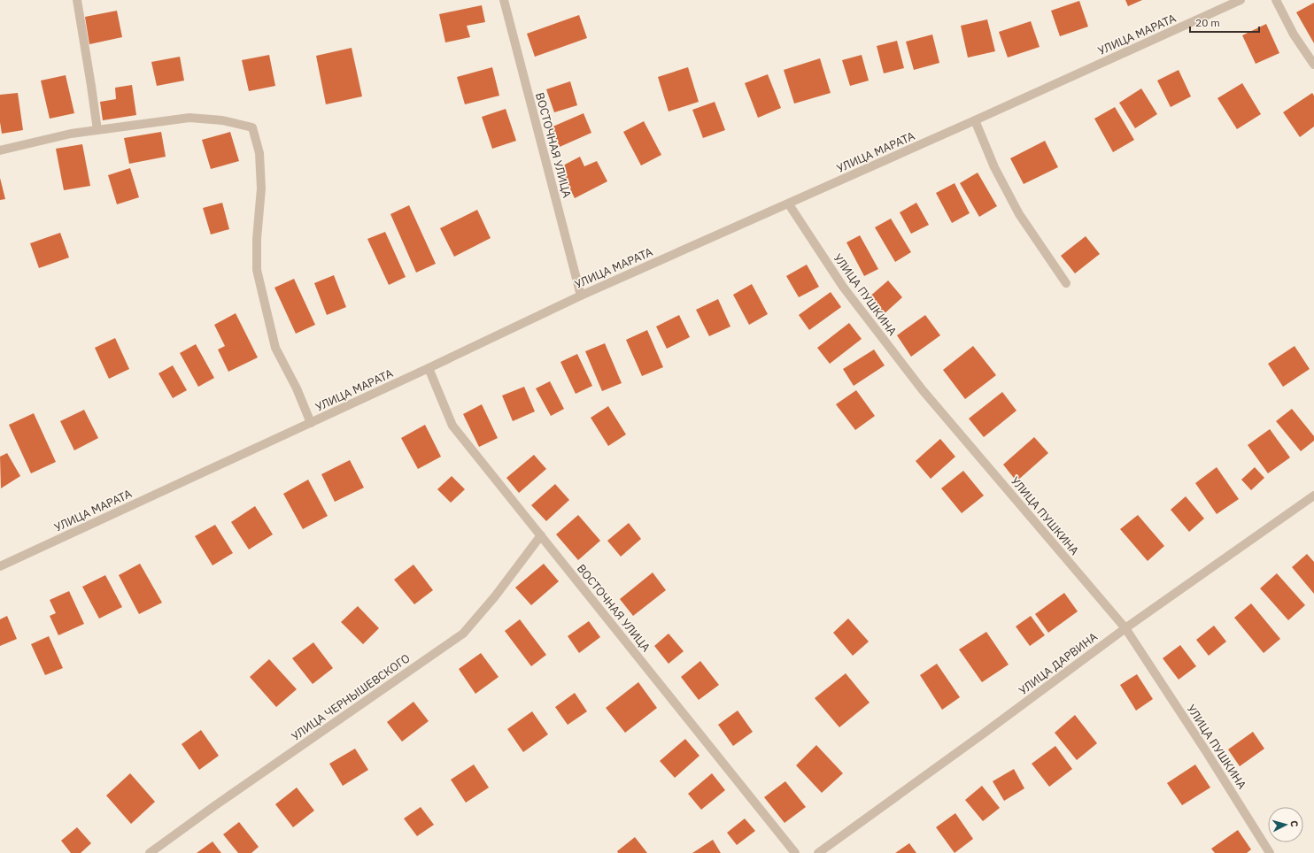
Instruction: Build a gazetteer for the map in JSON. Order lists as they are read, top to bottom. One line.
{"streets":{"street":["УЛИЦА МАРАТА","ВОСТОЧНАЯ УЛИЦА","УЛИЦА ПУШКИНА","УЛИЦА ДАРВИНА","УЛИЦА ЧЕРНЫШЕВСКОГО"]},"crossings":[["УЛИЦА МАРАТА","ВОСТОЧНАЯ УЛИЦА"],["УЛИЦА МАРАТА","УЛИЦА ПУШКИНА"],["ВОСТОЧНАЯ УЛИЦА","УЛИЦА ЧЕРНЫШЕВСКОГО"],["УЛИЦА ПУШКИНА","УЛИЦА ДАРВИНА"]],"scale_bar":"20 m","north":"right"}
